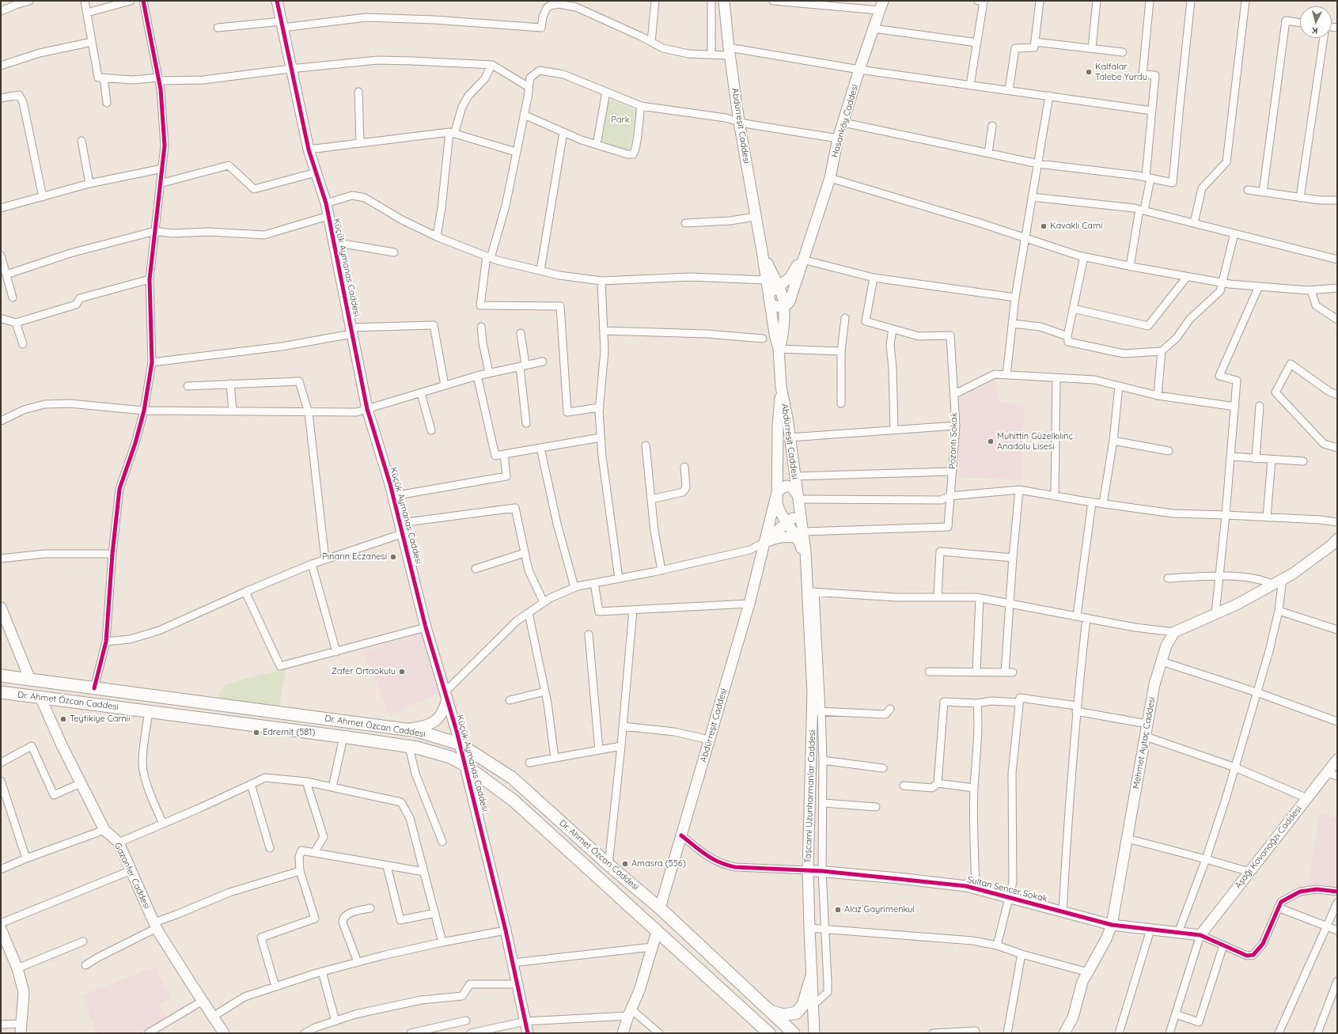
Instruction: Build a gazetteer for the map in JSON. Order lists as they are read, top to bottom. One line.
{"streets":{"main road":["Dr. Ahmet Özcan Caddesi"],"street":["Hasanköy Caddesi","Abdürreşit Caddesi","Küçük Aymanas Caddesi","Pozantı Sokak","Mehmet Aytaç Caddesi","Taşcami Uzunharmanlar Caddesi","Aşağı Kovanağzı Caddesi","Gazanfer Caddesi","Sultan Sencer Sokak"]},"crossings":[["Hasanköy Caddesi","Abdürreşit Caddesi"],["Abdürreşit Caddesi","Dr. Ahmet Özcan Caddesi"],["Abdürreşit Caddesi","Taşcami Uzunharmanlar Caddesi"],["Küçük Aymanas Caddesi","Dr. Ahmet Özcan Caddesi"],["Pozantı Sokak","Taşcami Uzunharmanlar Caddesi"],["Dr. Ahmet Özcan Caddesi","Gazanfer Caddesi"],["Mehmet Aytaç Caddesi","Sultan Sencer Sokak"],["Taşcami Uzunharmanlar Caddesi","Sultan Sencer Sokak"],["Aşağı Kovanağzı Caddesi","Sultan Sencer Sokak"]],"parks":["Park"],"places":["Kalfalar Talebe Yurdu","Kavaklı Cami","Muhittin Güzelkılınç Anadolu Lisesi","Pınarın Eczanesi","Zafer Ortaokulu","Teyfikiye Camii","Edremit (581)","Amasra (556)","Alaz Gayrimenkul"],"north":"bottom"}
